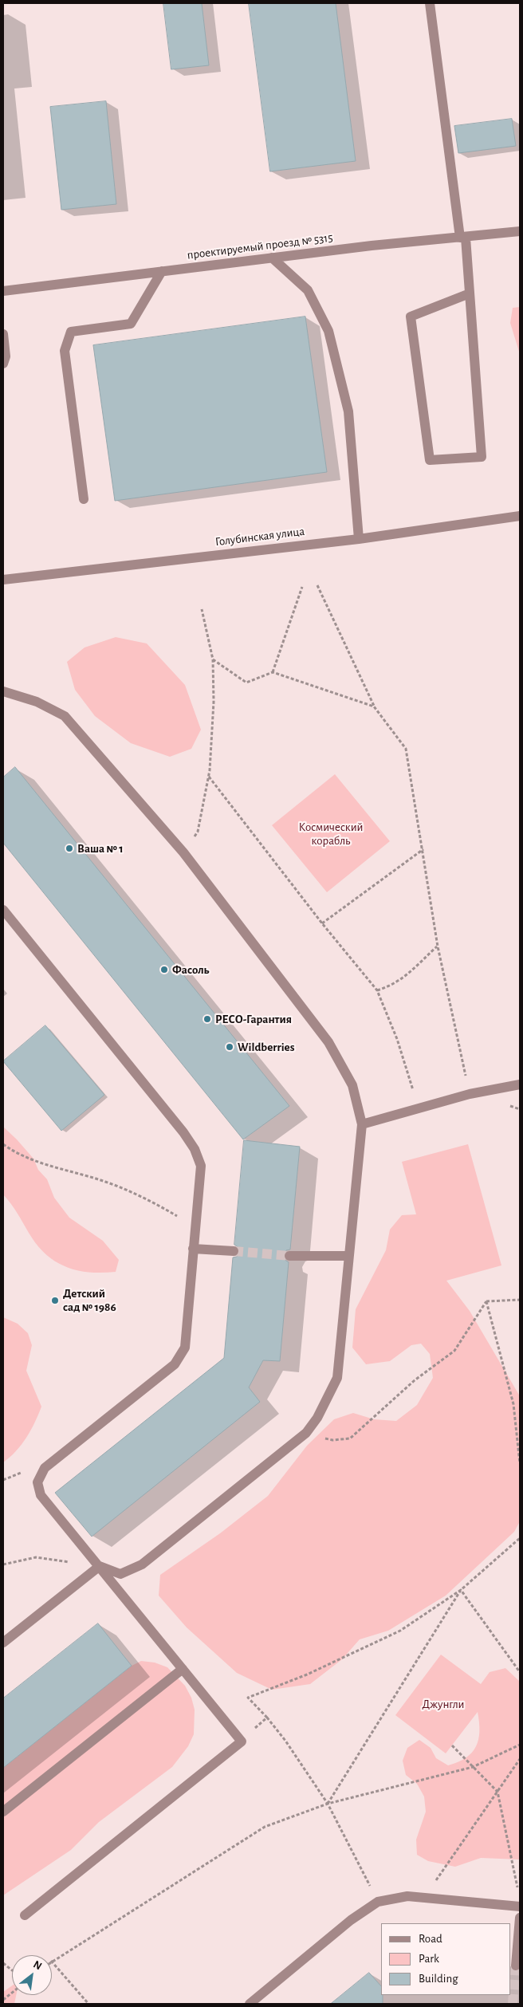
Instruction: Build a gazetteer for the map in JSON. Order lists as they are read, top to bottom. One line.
{"streets":{"street":["проектируемый проезд № 5315","Голубинская улица"]},"parks":["Космический корабль","Джунгли"],"places":["Ваша № 1","Фасоль","РЕСО-Гарантия","Wildberries","Детский сад № 1986"],"legend":["Road","Park","Building"],"north":"top right"}
